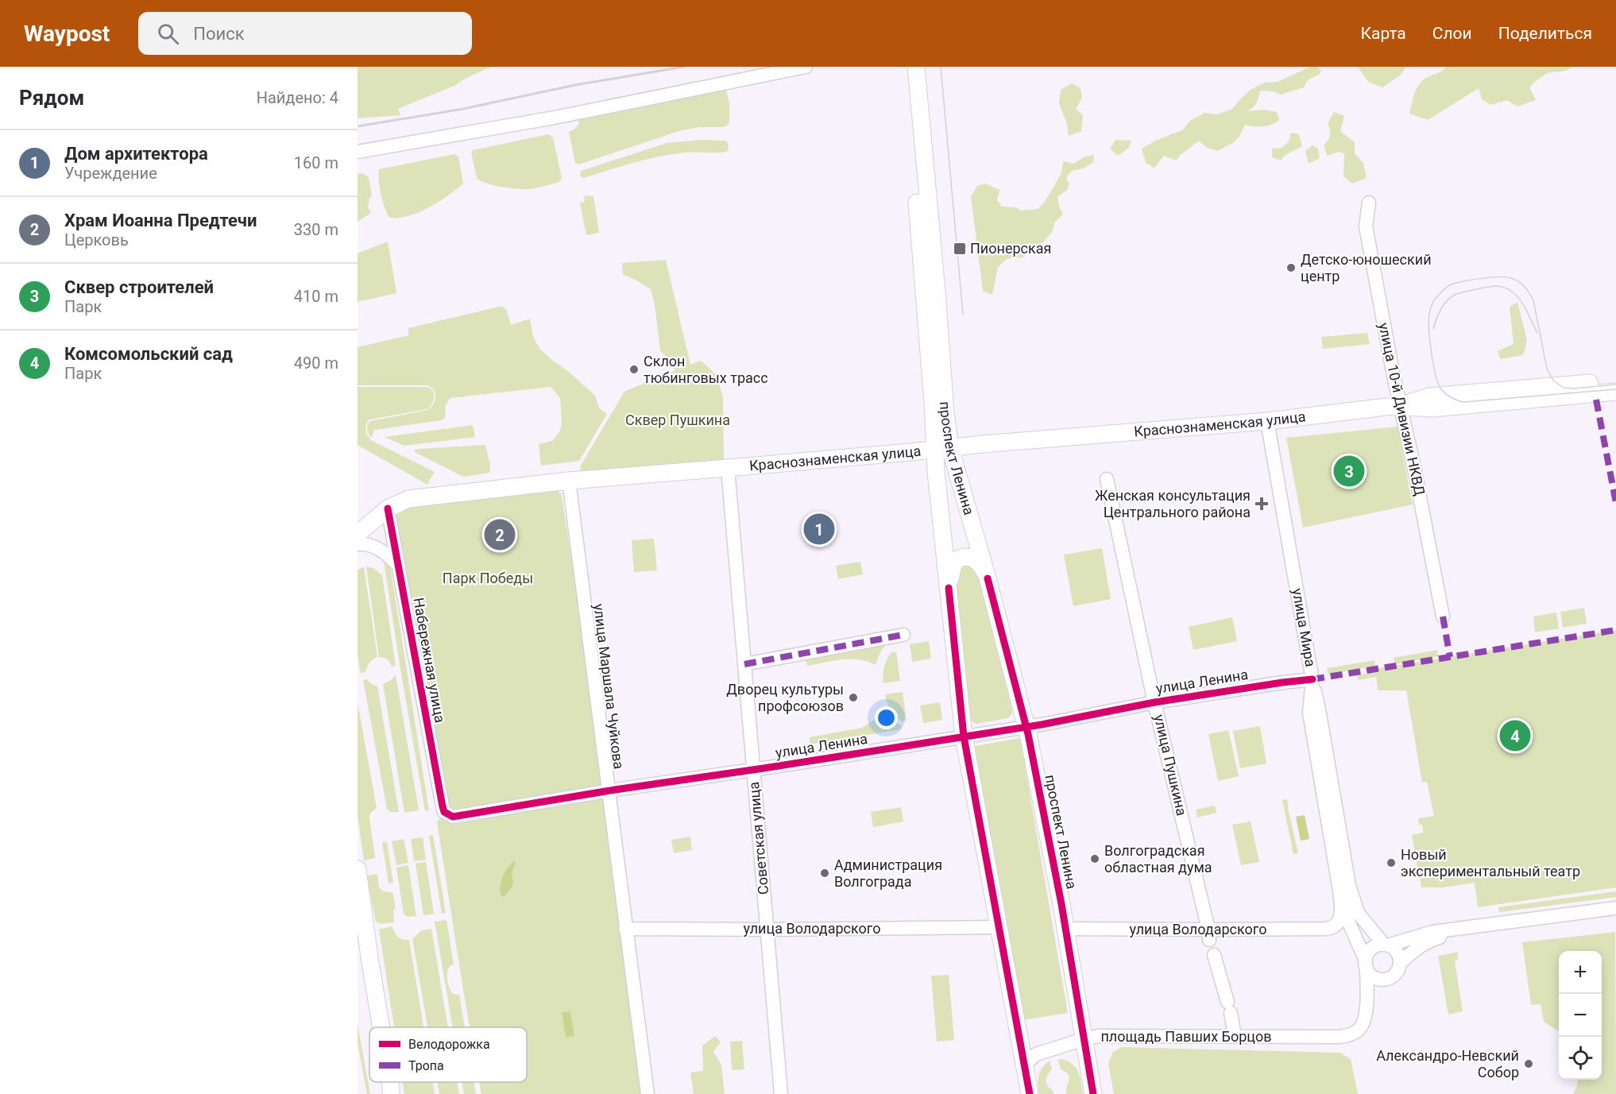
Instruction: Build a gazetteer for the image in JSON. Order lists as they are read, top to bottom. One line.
{"streets":{"main road":["Краснознаменская улица","проспект Ленина"],"street":["улица 10-й Дивизии НКВД","улица Мира","Набережная улица","улица Ленина","улица Маршала Чуйкова","улица Пушкина","Советская улица","улица Володарского","площадь Павших Борцов"]},"crossings":[["улица 10-й Дивизии НКВД","Краснознаменская улица"],["Краснознаменская улица","проспект Ленина"],["Краснознаменская улица","улица Мира"],["Краснознаменская улица","Набережная улица"],["Краснознаменская улица","улица Маршала Чуйкова"],["Краснознаменская улица","Советская улица"],["проспект Ленина","улица Ленина"],["проспект Ленина","улица Володарского"],["проспект Ленина","площадь Павших Борцов"],["улица Мира","улица Ленина"],["улица Мира","улица Володарского"],["Набережная улица","улица Ленина"],["улица Ленина","улица Маршала Чуйкова"],["улица Ленина","улица Пушкина"],["улица Ленина","Советская улица"],["улица Маршала Чуйкова","улица Володарского"],["улица Пушкина","улица Володарского"],["Советская улица","улица Володарского"]],"parks":["Сквер Пушкина","Парк Победы"],"places":{"transit":["Пионерская"],"other":["Детско-юношеский центр","Склон тюбинговых трасс","Дворец культуры профсоюзов","Волгоградская областная дума","Новый экспериментальный театр","Администрация Волгограда","Александро-Невский Собор"],"health":["Женская консультация Центрального района"]},"legend":["Велодорожка","Тропа"],"page":{"header":"Waypost","search":"Поиск","nav":["Карта","Слои","Поделиться"],"heading":["Рядом","Найдено: 4"],"list":[{"mark":"1","name":"Дом архитектора","note":"Учреждение","value":"160 m"},{"mark":"2","name":"Храм Иоанна Предтечи","note":"Церковь","value":"330 m"},{"mark":"3","name":"Сквер строителей","note":"Парк","value":"410 m"},{"mark":"4","name":"Комсомольский сад","note":"Парк","value":"490 m"}],"pins":["3","1","2","4"],"map_buttons":["+","−"]}}
